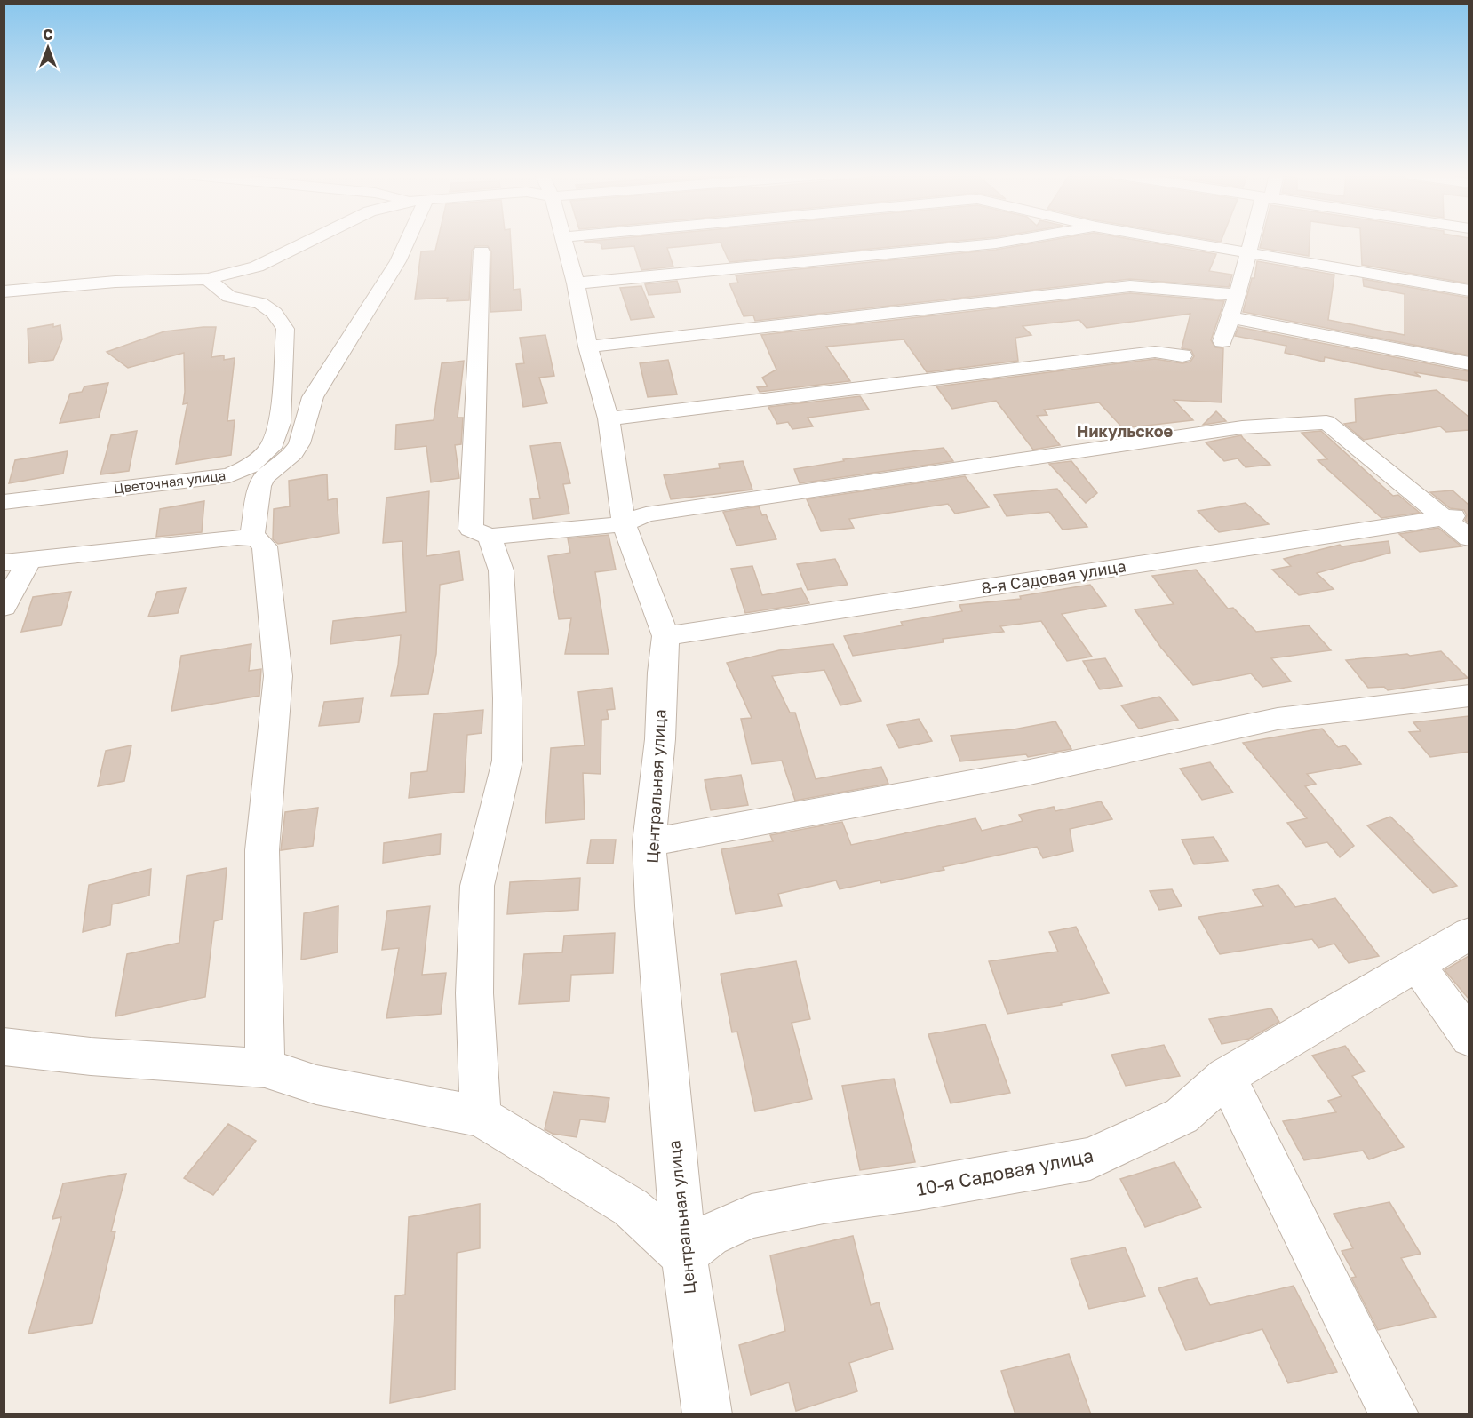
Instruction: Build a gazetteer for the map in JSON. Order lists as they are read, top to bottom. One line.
{"streets":{"street":["Цветочная улица","8-я Садовая улица","Центральная улица","10-я Садовая улица"]},"crossings":[["8-я Садовая улица","Центральная улица"],["Центральная улица","10-я Садовая улица"]],"districts":["Никульское"],"north":"top"}
